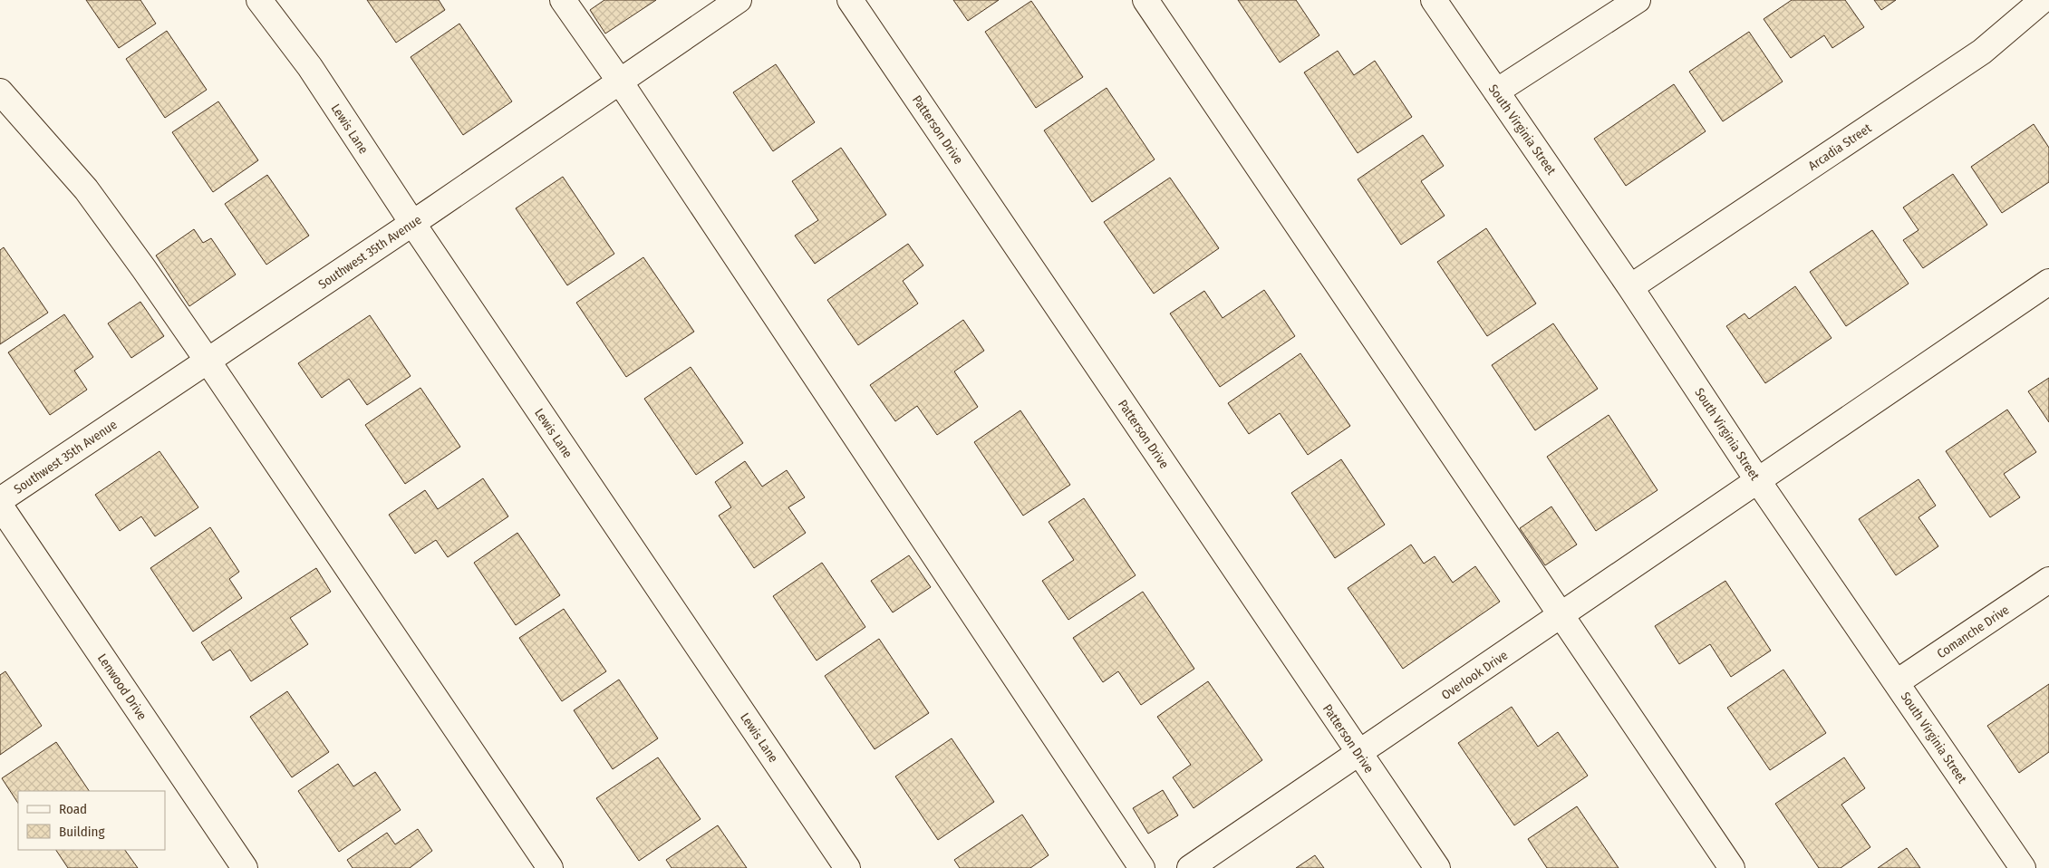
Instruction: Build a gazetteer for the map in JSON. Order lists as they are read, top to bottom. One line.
{"streets":{"street":["Lewis Lane","Patterson Drive","South Virginia Street","Arcadia Street","Southwest 35th Avenue","Comanche Drive","Overlook Drive","Lenwood Drive"]},"crossings":[["Lewis Lane","Southwest 35th Avenue"],["Patterson Drive","Overlook Drive"],["South Virginia Street","Arcadia Street"],["South Virginia Street","Comanche Drive"],["South Virginia Street","Overlook Drive"]],"legend":["Road","Building"]}
